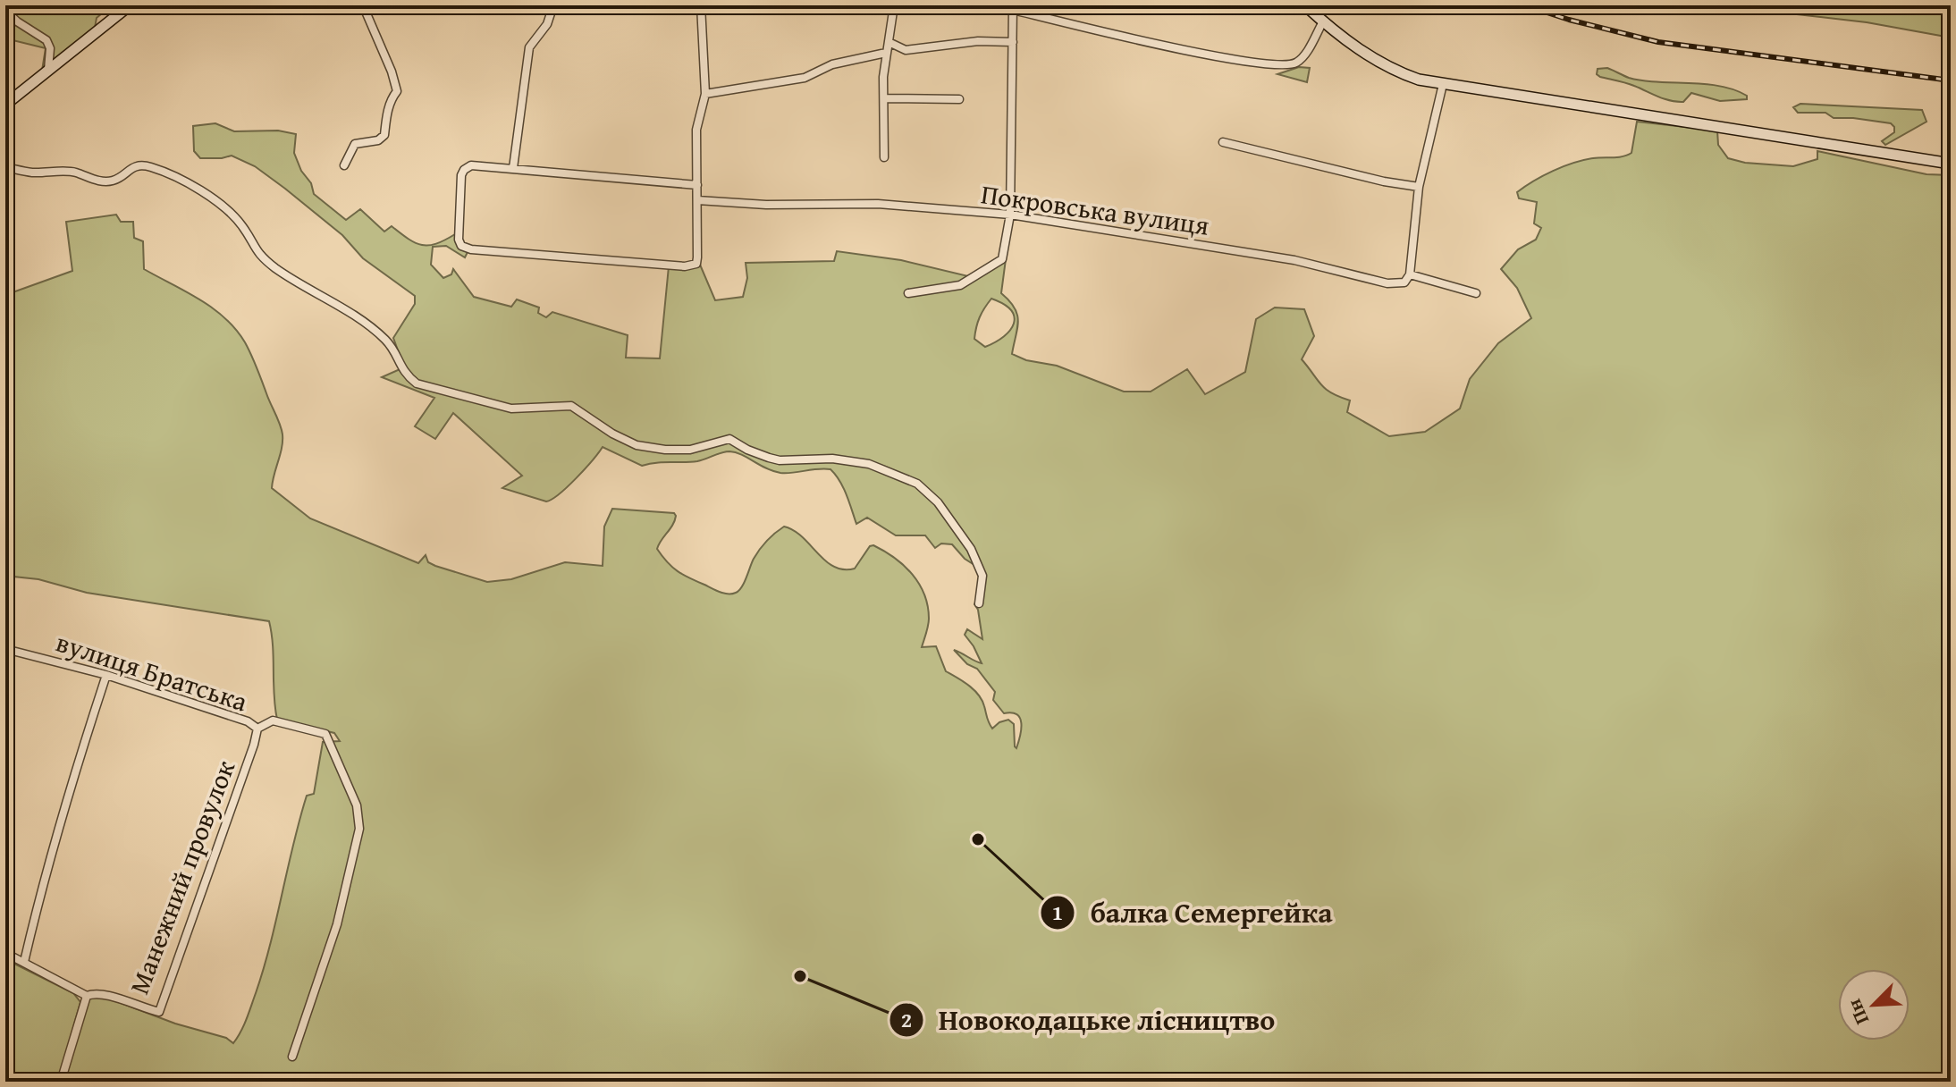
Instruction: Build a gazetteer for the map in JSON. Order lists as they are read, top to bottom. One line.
{"streets":{"street":["Покровська вулиця","вулиця Братська","Манежний провулок"]},"crossings":[["вулиця Братська","Манежний провулок"]],"places":["балка Семергейка","Новокодацьке лісництво"],"north":"bottom left"}
